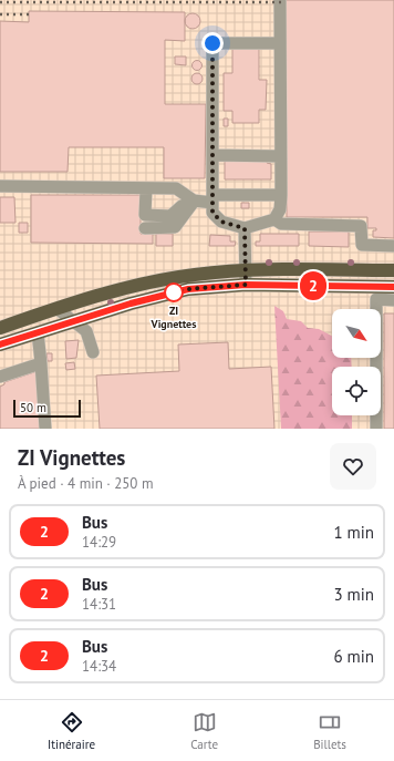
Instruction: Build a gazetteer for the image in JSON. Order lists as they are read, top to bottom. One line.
{"places":["ZI Vignettes"],"lines":["bus line 2"],"scale_bar":"50 m","north":"bottom right","page":{"on_map":"2","scale":"50 m","heading":["ZI Vignettes","À pied · 4 min · 250 m"],"list":[{"mark":"2","name":"Bus","note":"14:29","value":"1 min"},{"mark":"2","name":"Bus","note":"14:31","value":"3 min"},{"mark":"2","name":"Bus","note":"14:34","value":"6 min"}],"tabs":["Itinéraire","Carte","Billets"]}}
